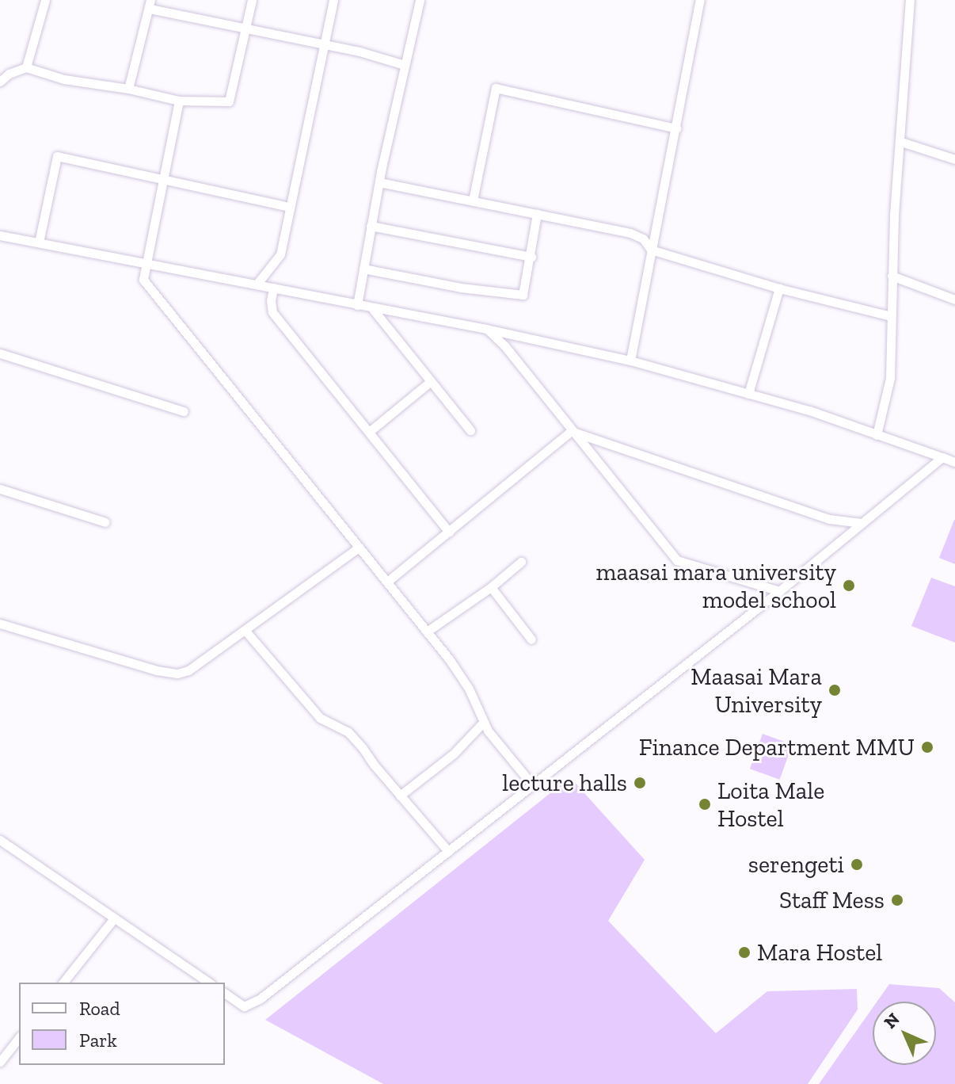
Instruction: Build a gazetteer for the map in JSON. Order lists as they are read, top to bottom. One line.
{"places":["maasai mara university model school","Maasai Mara University","Finance Department MMU","lecture halls","Loita Male Hostel","serengeti","Staff Mess","Mara Hostel"],"legend":["Road","Park"],"north":"top left"}
